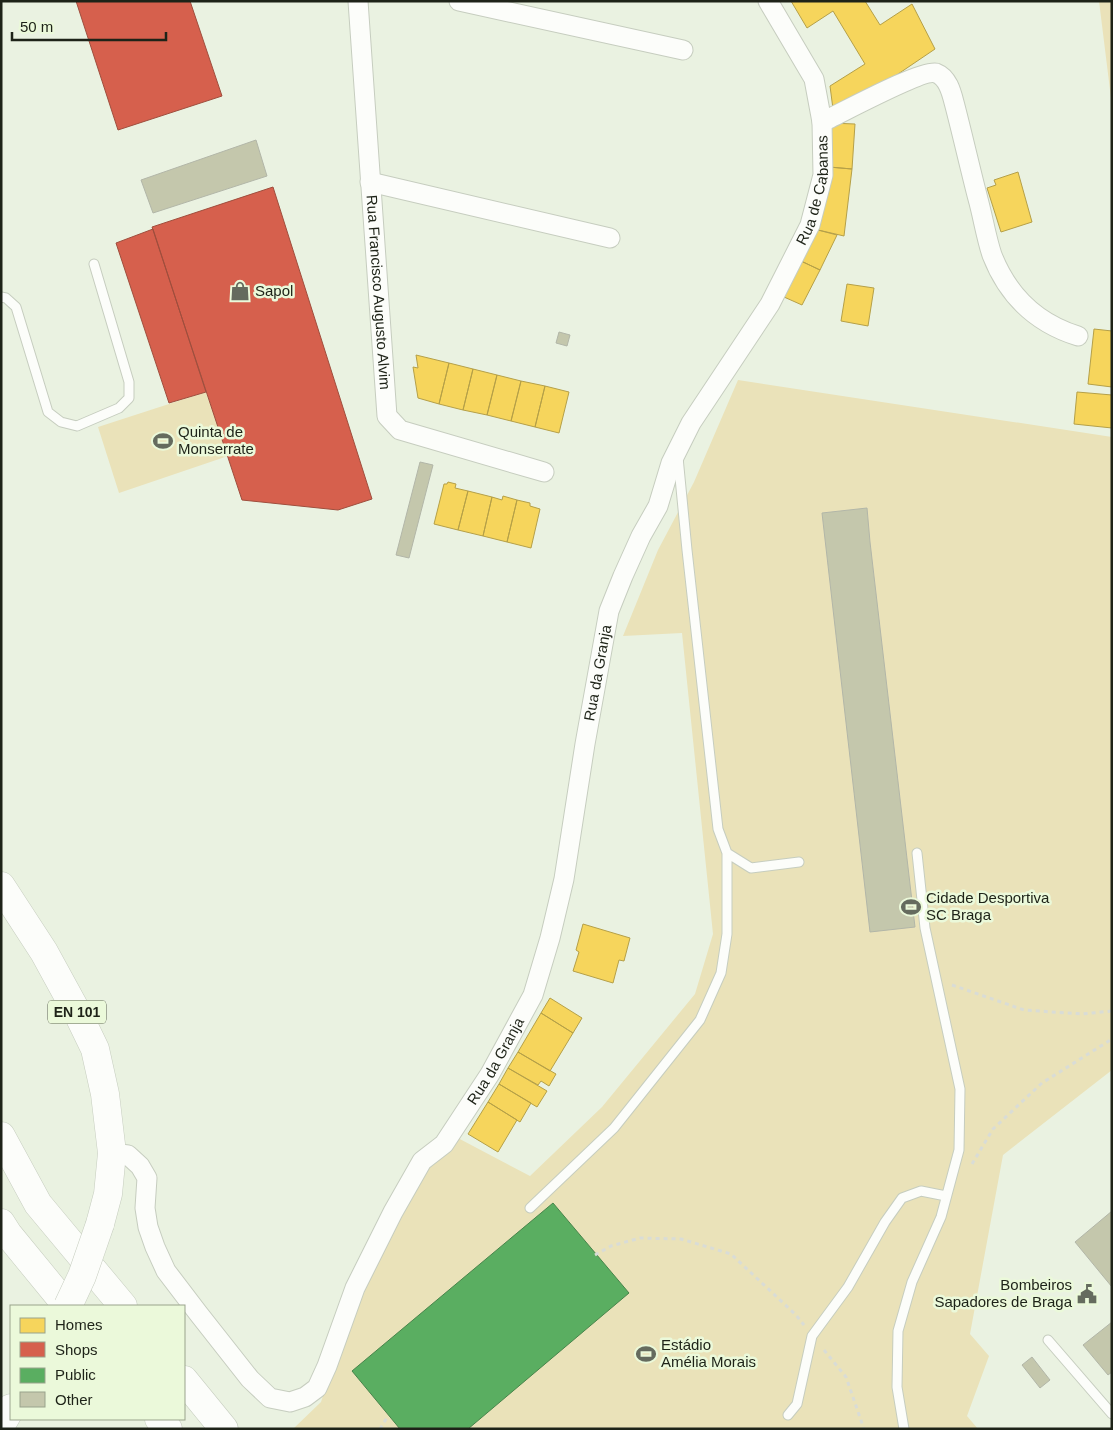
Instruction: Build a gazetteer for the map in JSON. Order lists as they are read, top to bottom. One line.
{"streets":{"main road":["EN 101"],"street":["Rua de Cabanas","Rua Francisco Augusto Alvim","Rua da Granja"]},"crossings":[["Rua de Cabanas","Rua da Granja"],["Rua da Granja","EN 101"]],"places":{"shop":["Sapol"],"sports":["Quinta de Monserrate","Cidade Desportiva SC Braga","Estádio Amélia Morais"],"public building":["Bombeiros Sapadores de Braga"]},"legend":["Homes","Shops","Public","Other"],"scale_bar":"50 m"}
